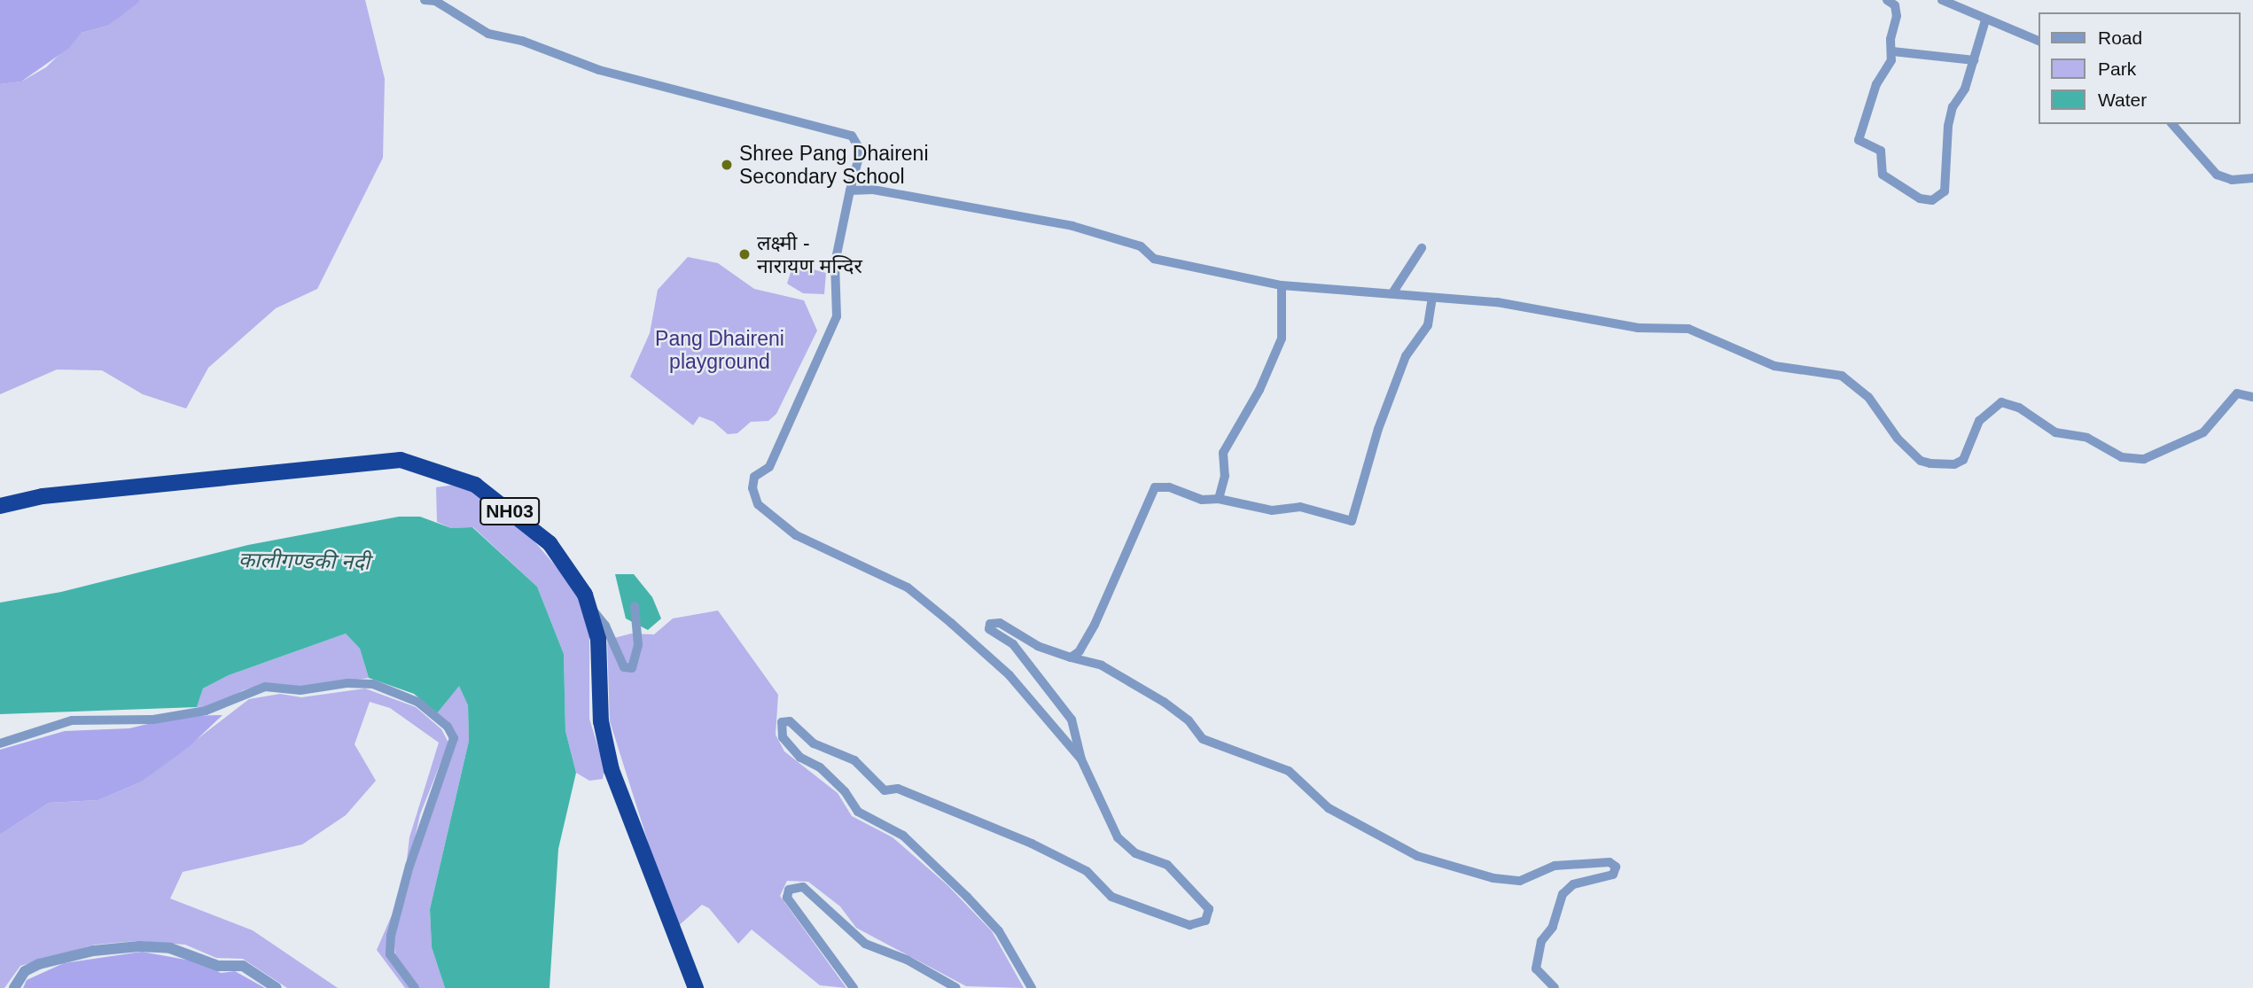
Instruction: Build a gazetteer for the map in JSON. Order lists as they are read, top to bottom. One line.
{"streets":{"highway":["NH03"]},"water":["कालीगण्डकी नदी"],"parks":["Pang Dhaireni playground"],"places":["Shree Pang Dhaireni Secondary School","लक्ष्मी - नारायण मन्दिर"],"legend":["Road","Park","Water"]}
